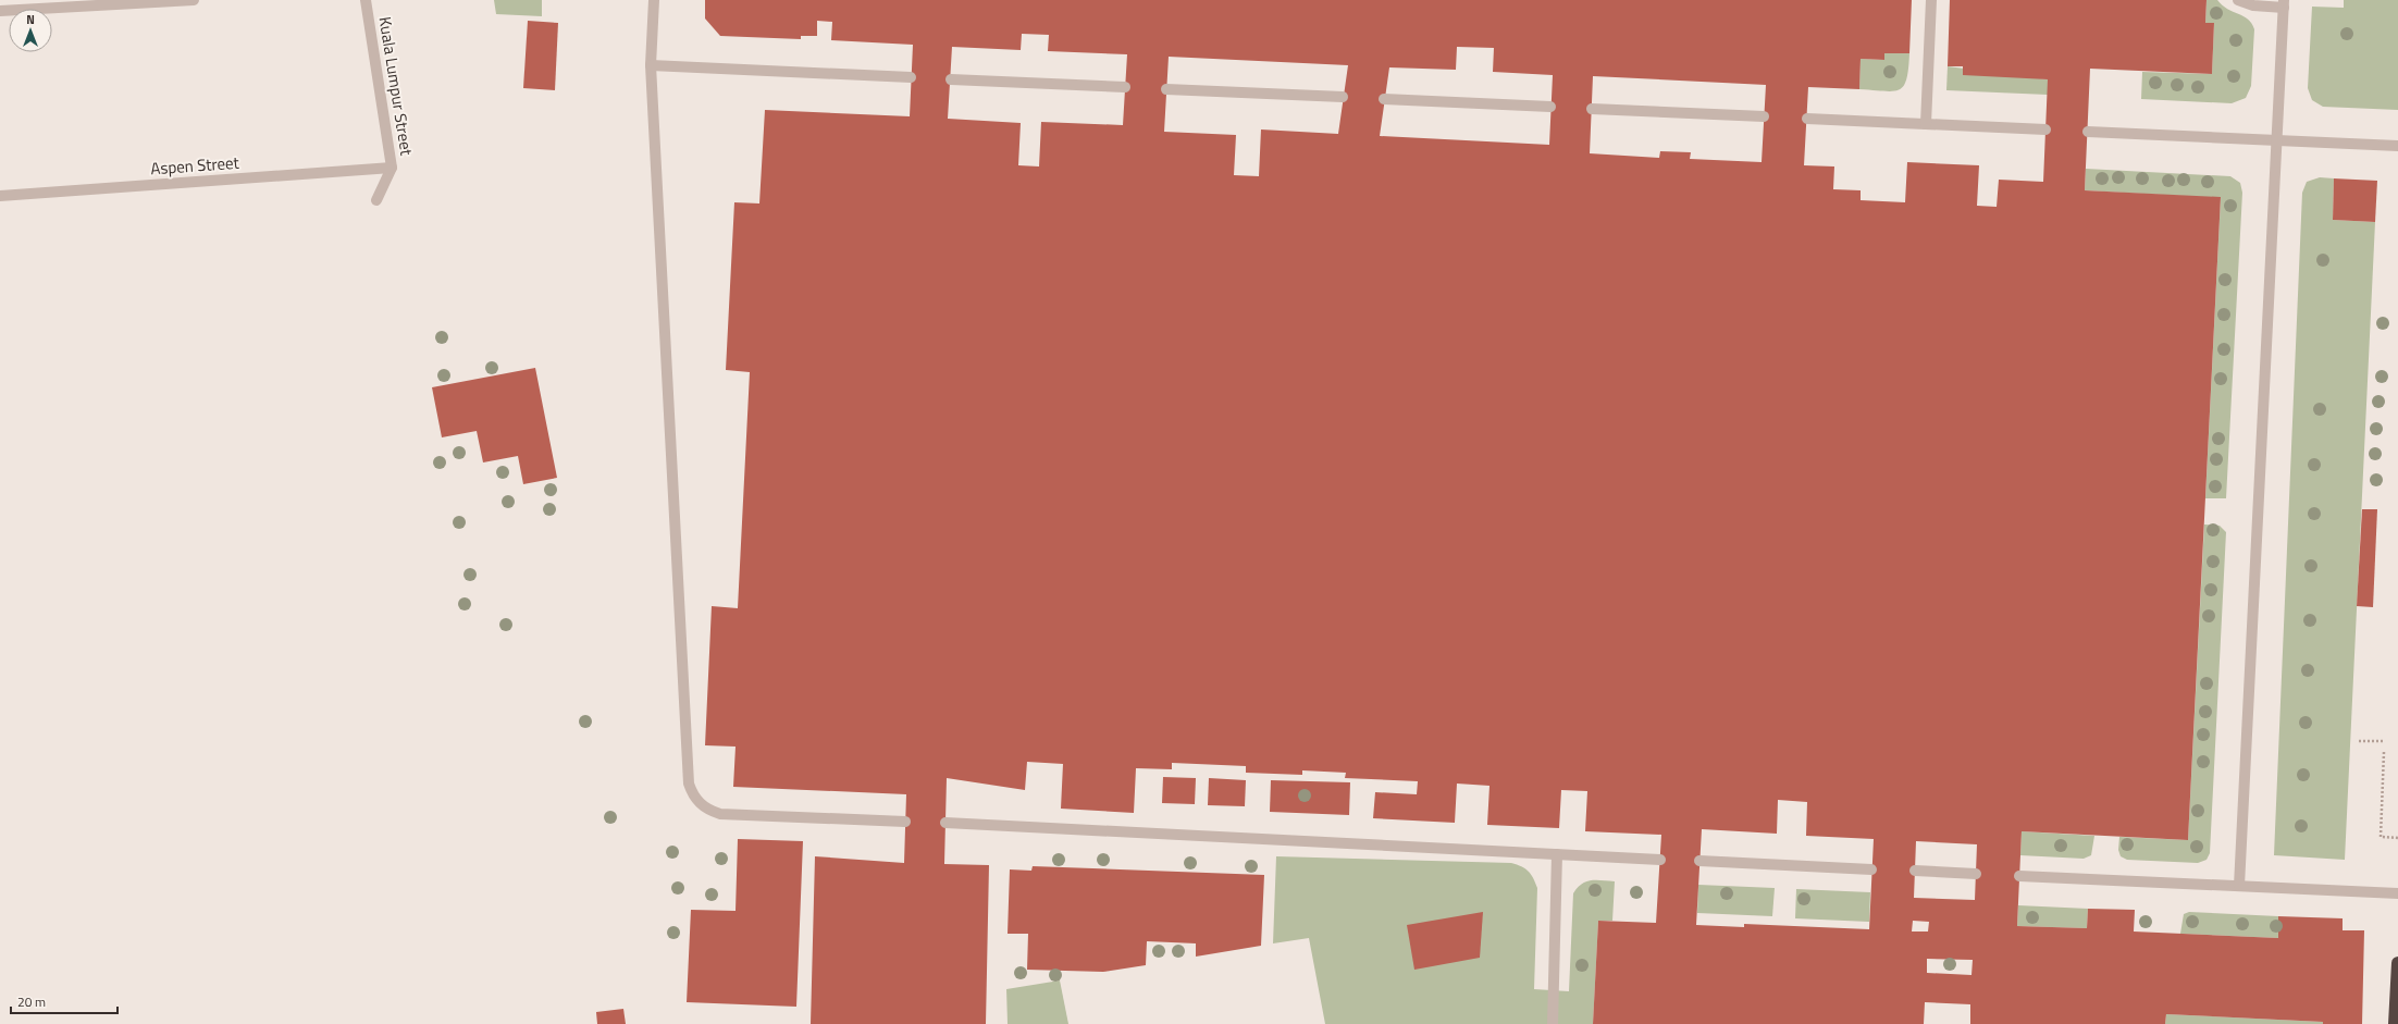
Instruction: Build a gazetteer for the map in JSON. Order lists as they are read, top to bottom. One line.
{"streets":{"street":["Kuala Lumpur Street","Aspen Street"]},"crossings":[["Kuala Lumpur Street","Aspen Street"]],"scale_bar":"20 m","north":"top"}
